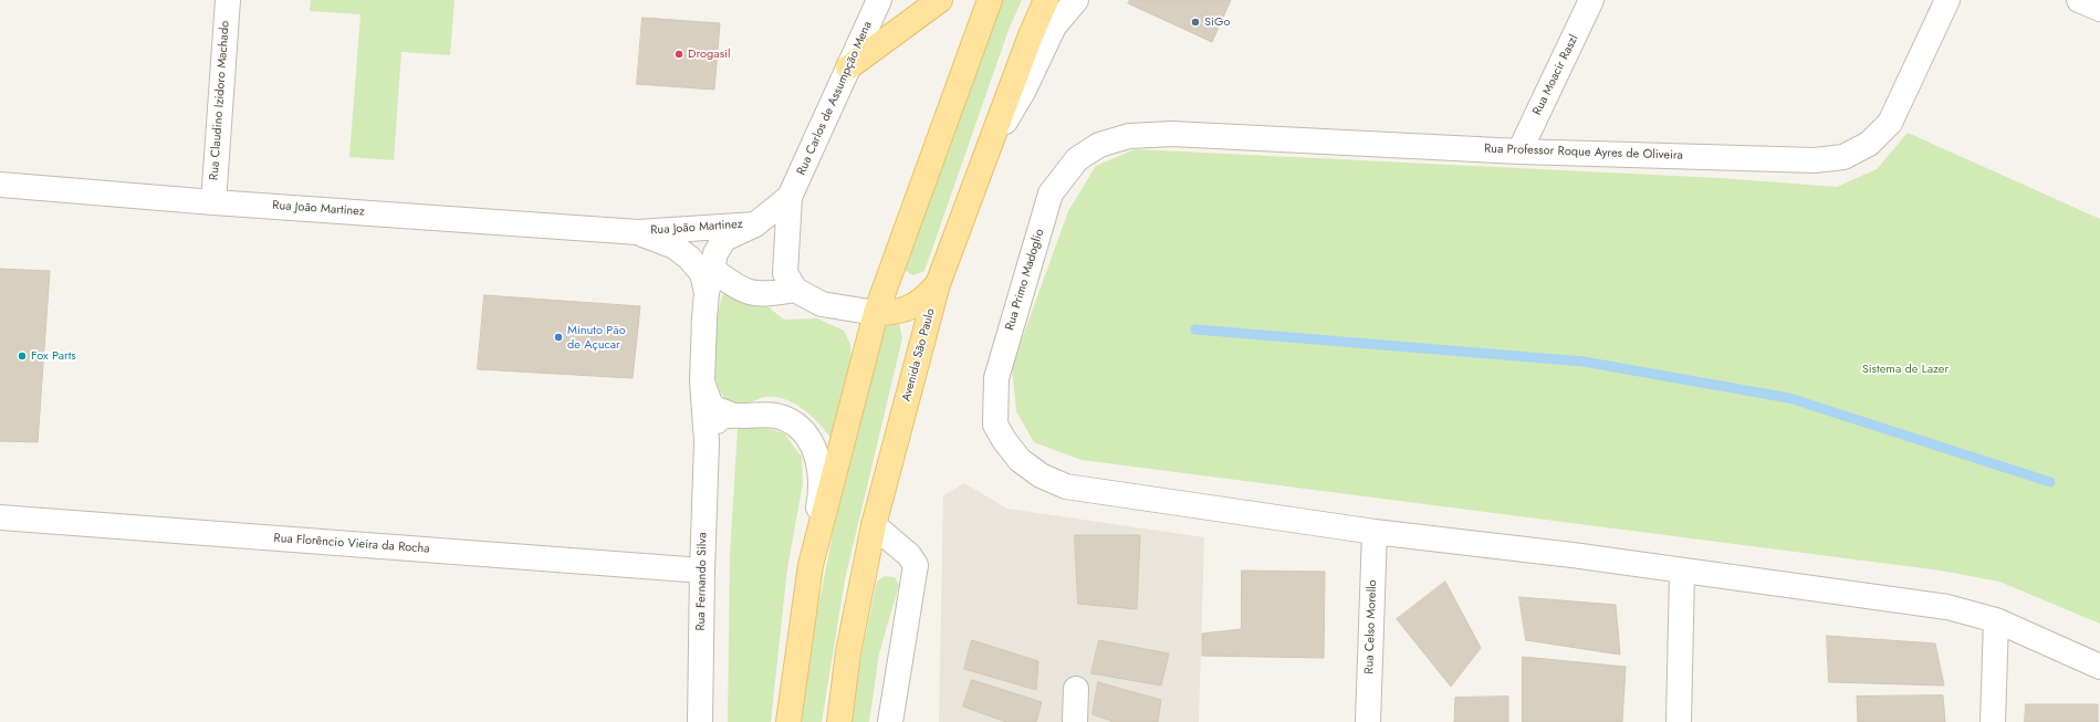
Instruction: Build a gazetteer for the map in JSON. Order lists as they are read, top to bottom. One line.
{"streets":{"main road":["Avenida São Paulo"],"street":["Rua Moacir Raszl","Rua Carlos de Assumpção Mena","Rua Claudino Izidoro Machado","Rua Professor Roque Ayres de Oliveira","Rua João Martinez","Rua Primo Madoglio","Rua Florêncio Vieira da Rocha","Rua Fernando Silva","Rua Celso Morello"]},"crossings":[["Rua Moacir Raszl","Rua Professor Roque Ayres de Oliveira"],["Rua Claudino Izidoro Machado","Rua João Martinez"],["Rua Professor Roque Ayres de Oliveira","Rua Primo Madoglio"],["Rua João Martinez","Rua Fernando Silva"],["Rua Primo Madoglio","Rua Celso Morello"],["Rua Florêncio Vieira da Rocha","Rua Fernando Silva"]],"parks":["Sistema de Lazer"],"places":["SiGo","Drogasil","Minuto Pão de Açucar","Fox Parts"]}
